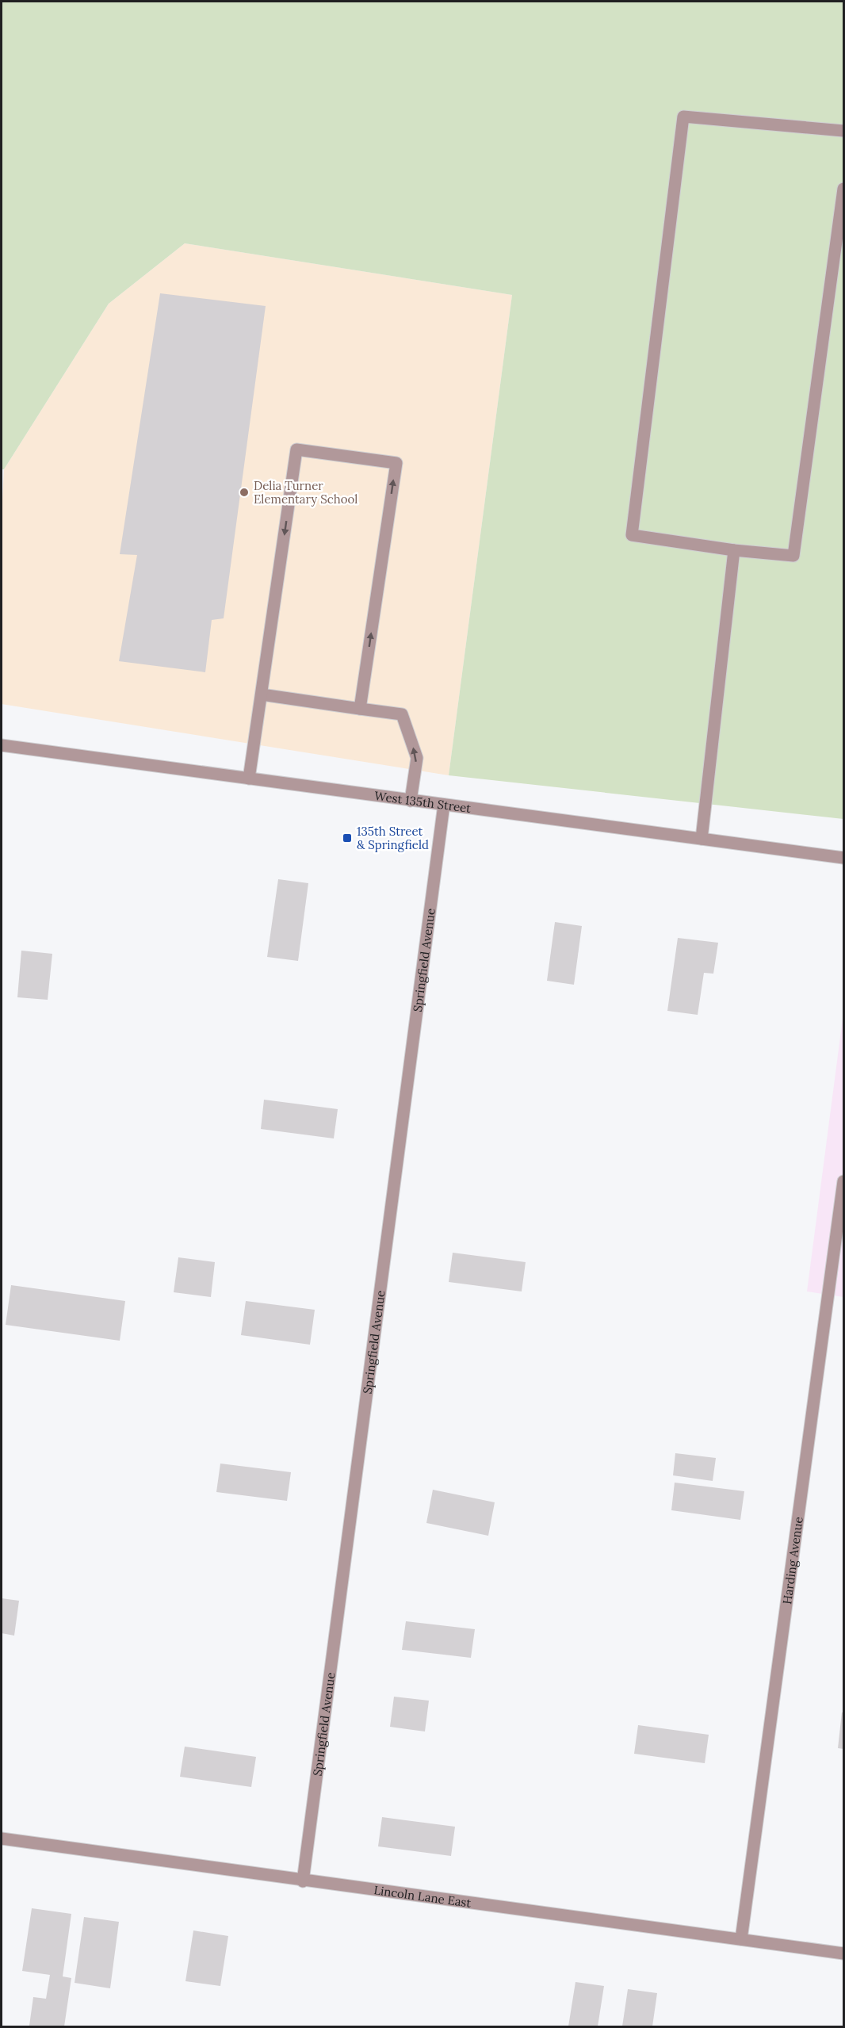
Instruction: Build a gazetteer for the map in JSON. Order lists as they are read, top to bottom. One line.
{"streets":{"street":["West 135th Street","Springfield Avenue","Harding Avenue","Lincoln Lane East"]},"crossings":[["West 135th Street","Springfield Avenue"],["Springfield Avenue","Lincoln Lane East"],["Harding Avenue","Lincoln Lane East"]],"places":{"other":["Delia Turner Elementary School"],"transit":["135th Street & Springfield"]}}
